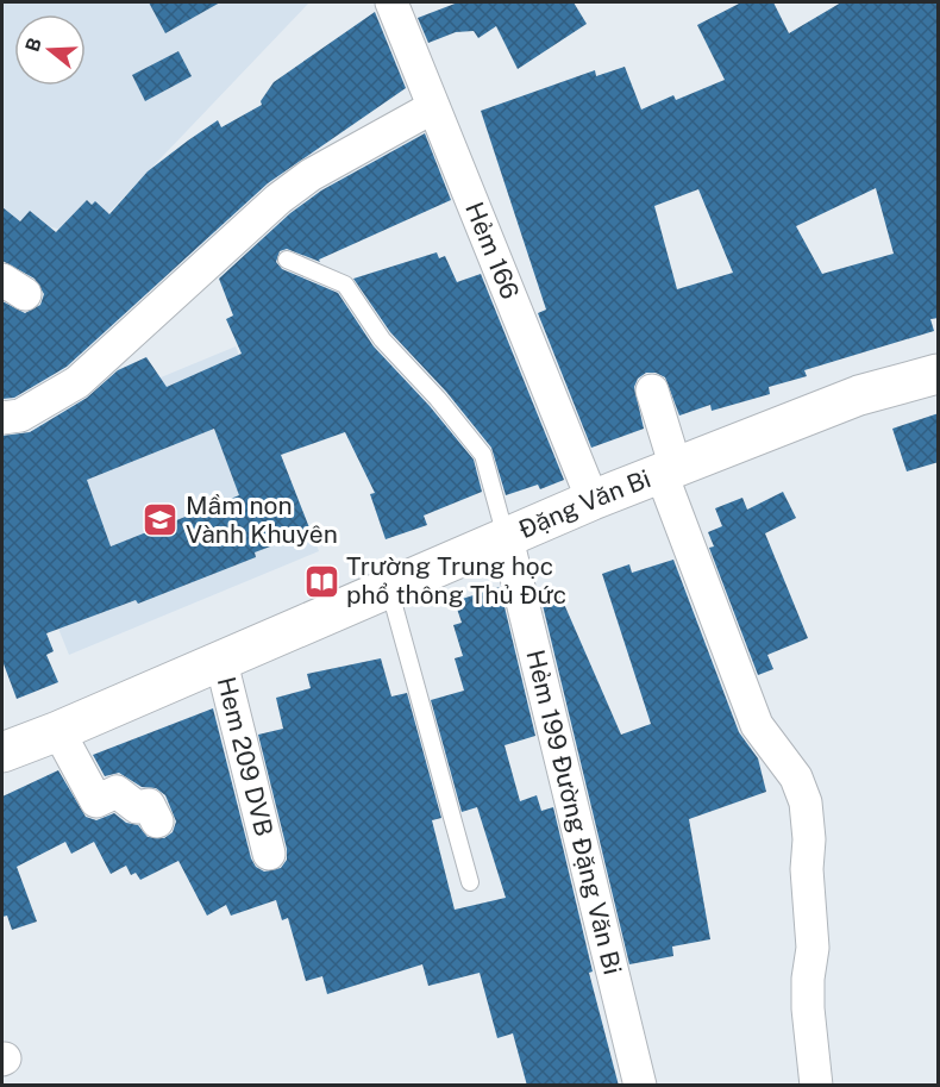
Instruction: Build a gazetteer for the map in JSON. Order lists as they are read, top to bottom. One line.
{"streets":{"main road":["Đặng Văn Bi"],"street":["Hẻm 166","Hem 209 DVB","Hẻm 199 Đường Đặng Văn Bi"]},"crossings":[["Hẻm 166","Đặng Văn Bi"],["Đặng Văn Bi","Hem 209 DVB"],["Đặng Văn Bi","Hẻm 199 Đường Đặng Văn Bi"]],"places":{"school or university":["Mầm non Vành Khuyên"],"library":["Trường Trung học phổ thông Thủ Đức"]},"north":"left"}
